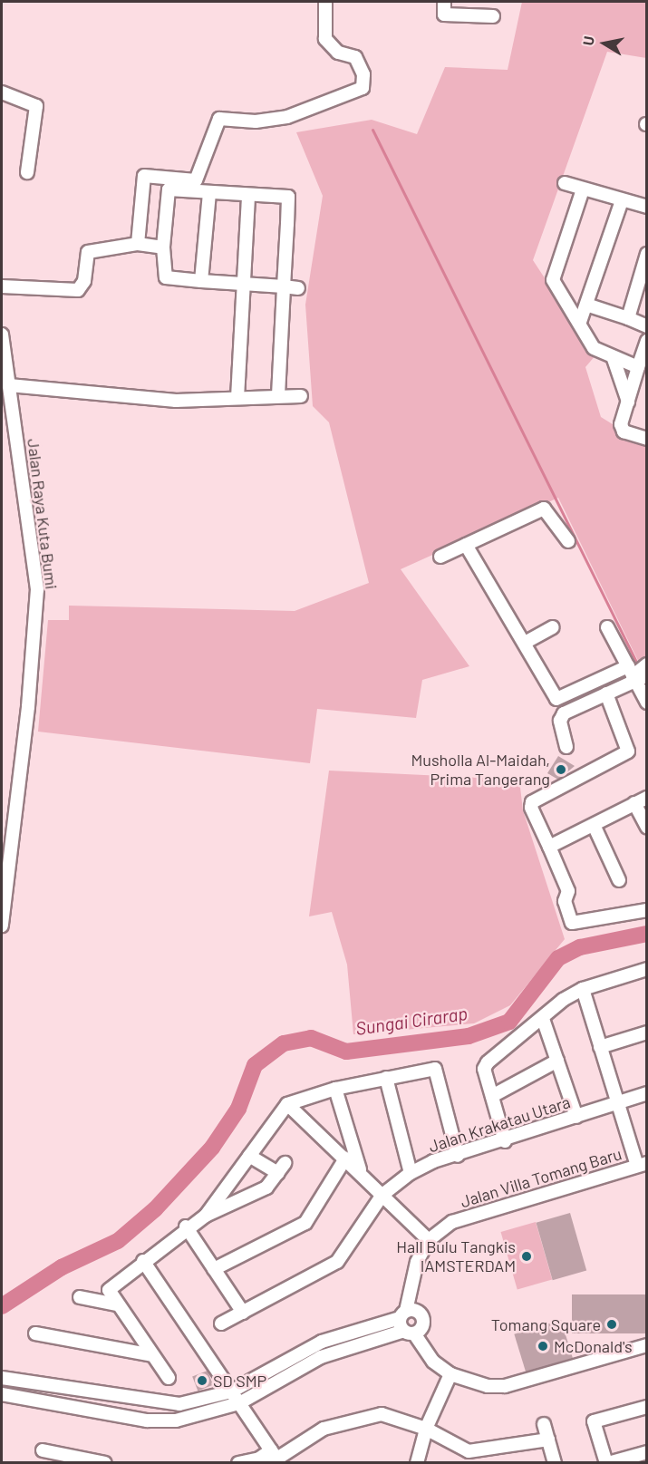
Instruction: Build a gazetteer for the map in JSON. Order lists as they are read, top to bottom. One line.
{"streets":{"street":["Jalan Raya Kuta Bumi","Jalan Krakatau Utara","Jalan Villa Tomang Baru"]},"water":["Sungai Cirarap"],"places":["Musholla Al-Maidah, Prima Tangerang","Hall Bulu Tangkis IAMSTERDAM","Tomang Square","McDonald's","SD SMP"],"north":"left"}
